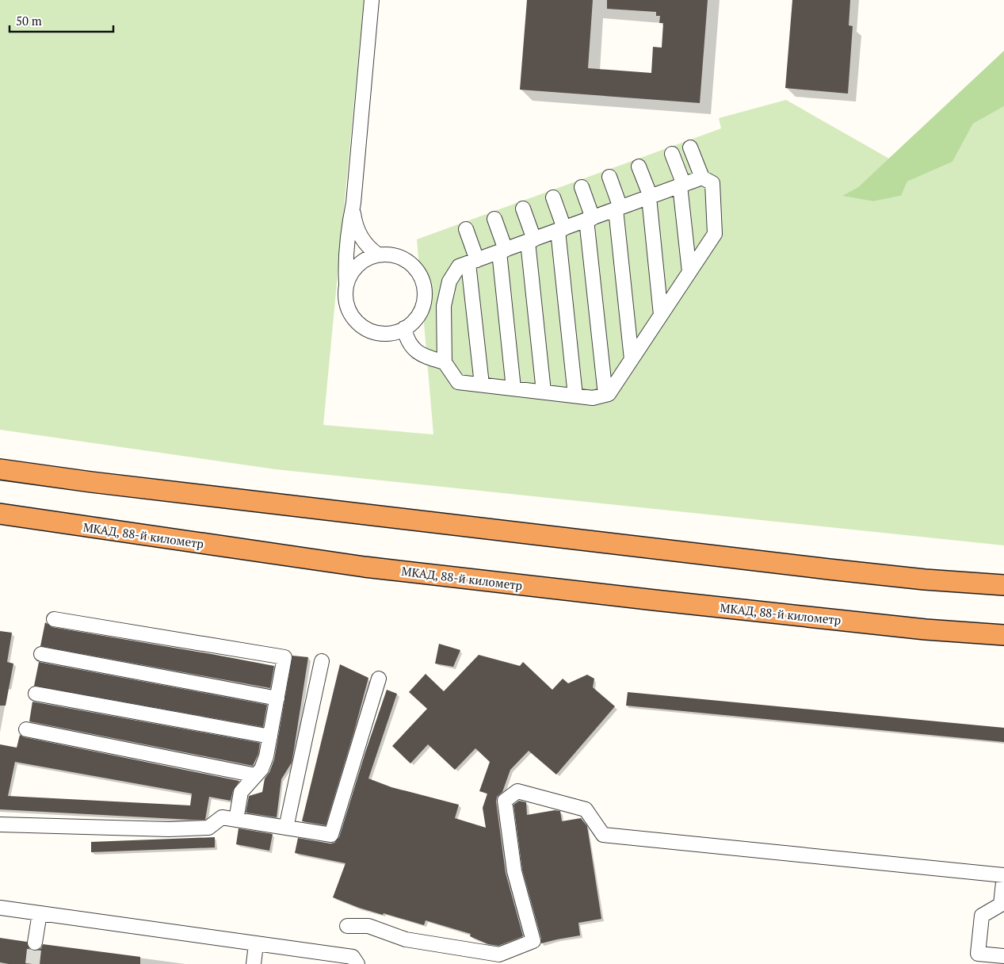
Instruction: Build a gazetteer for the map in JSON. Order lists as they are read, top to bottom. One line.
{"streets":{"highway":["МКАД, 88-й километр"]},"scale_bar":"50 m"}
